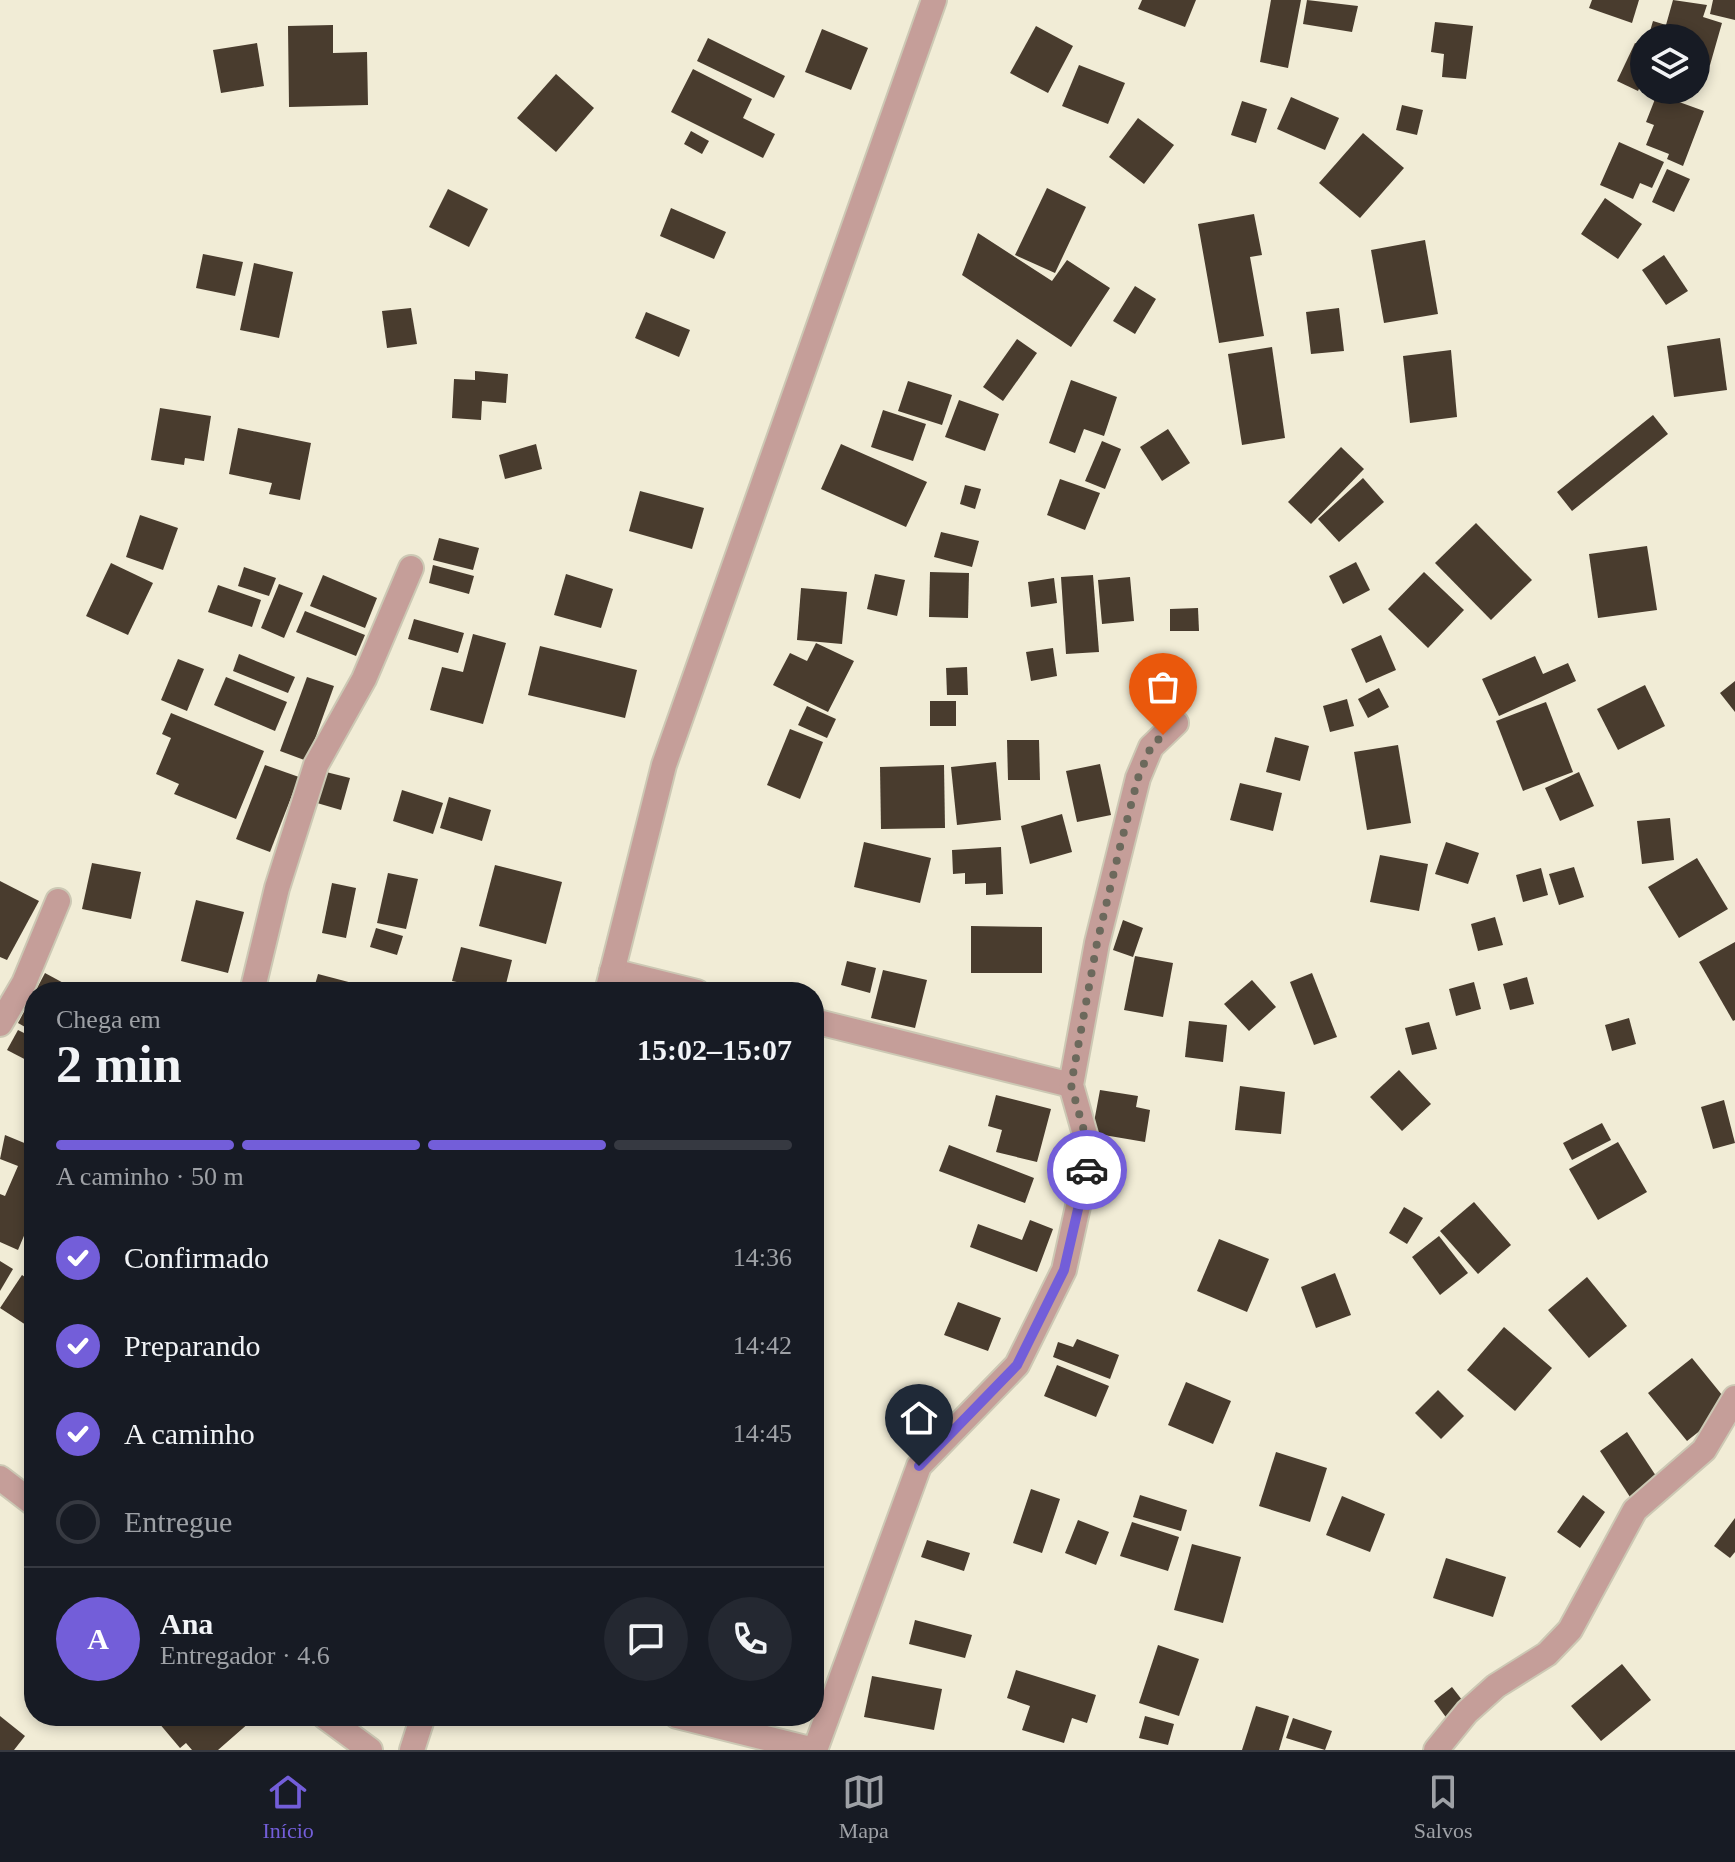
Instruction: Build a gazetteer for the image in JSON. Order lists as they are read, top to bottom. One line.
{"page":{"heading":["2 min","Chega em","15:02–15:07"],"panel":["Ana","Entregador · 4.6"],"bar":"A caminho · 50 m","list":[["Confirmado","14:36"],["Preparando","14:42"],["A caminho","14:45"],"Entregue"],"round":"A","tabs":["Início","Mapa","Salvos"]}}
